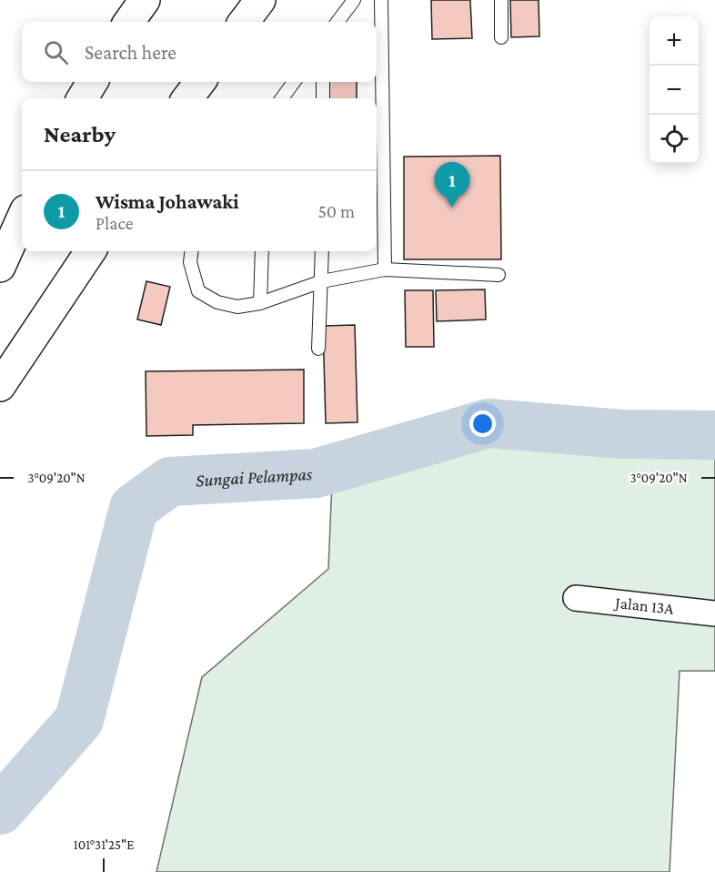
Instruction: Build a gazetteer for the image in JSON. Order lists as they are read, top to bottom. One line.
{"streets":{"street":["Jalan 13A"]},"water":["Sungai Pelampas"],"page":{"map_buttons":["+","−"],"search":"Search here","heading":"Nearby","pins":"1","list":[{"mark":"1","name":"Wisma Johawaki","note":"Place","value":"50 m"}]},"coordinates":["3°09'20\"N","101°31'25\"E"]}
